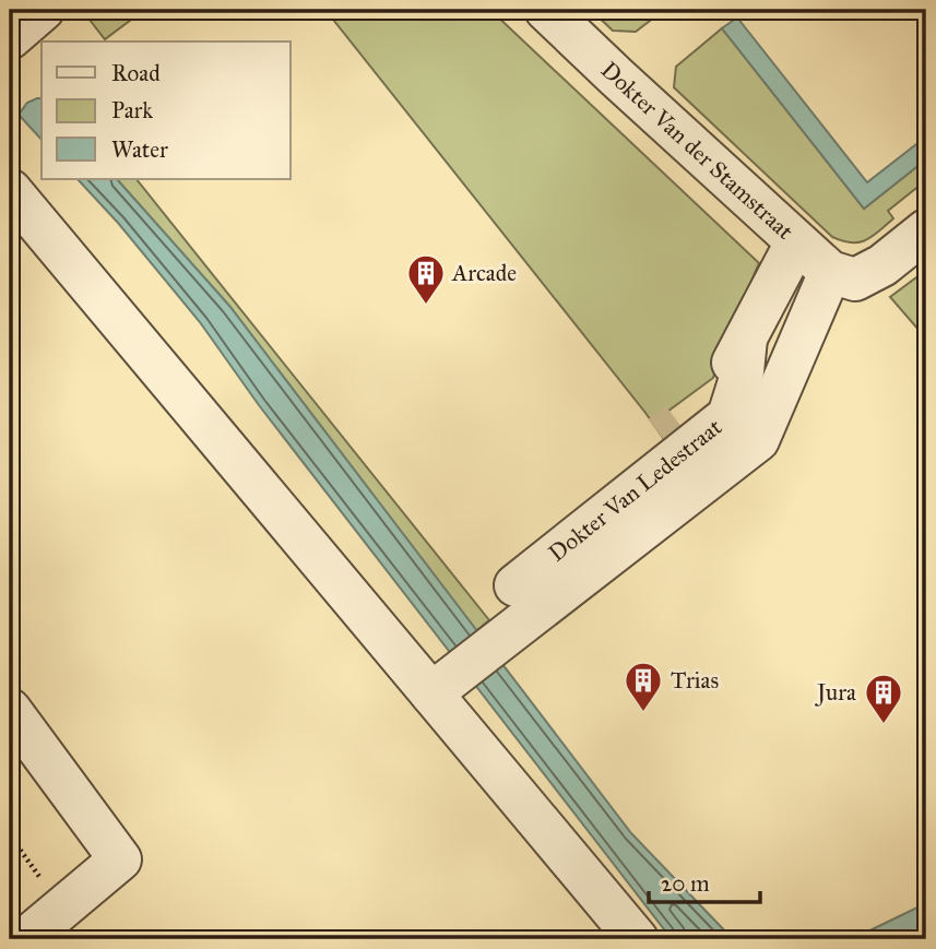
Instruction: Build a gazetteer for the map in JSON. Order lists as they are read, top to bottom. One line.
{"streets":{"street":["Dokter Van der Stamstraat","Dokter Van Ledestraat"]},"places":{"building":["Arcade","Trias","Jura"]},"legend":["Road","Park","Water"],"scale_bar":"20 m"}
